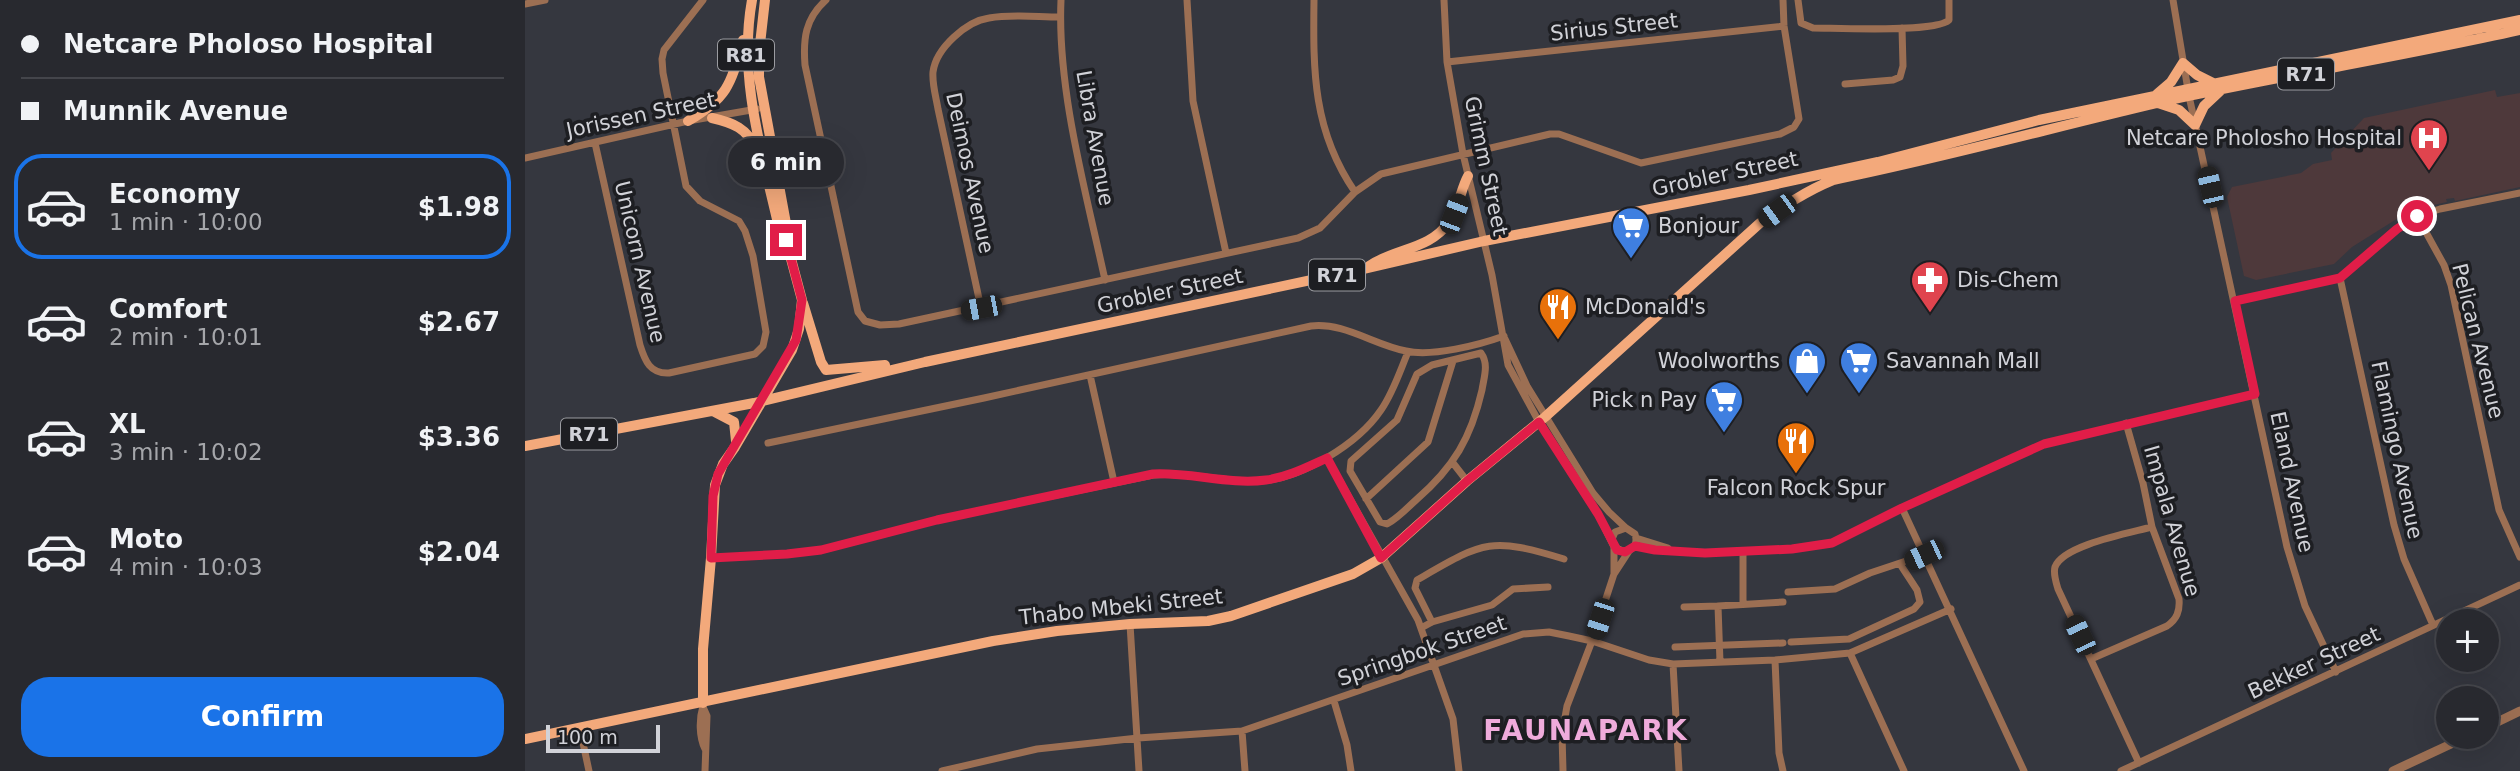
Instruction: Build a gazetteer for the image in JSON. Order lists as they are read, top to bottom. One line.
{"streets":{"main road":["R81","R71","Grobler Street","Thabo Mbeki Street"],"street":["Sirius Street","Jorissen Street","Libra Avenue","Grimm Street","Deimos Avenue","Unicorn Avenue","Pelican Avenue","Flamingo Avenue","Eland Avenue","Impala Avenue","Springbok Street","Bekker Street"]},"crossings":[["Sirius Street","Grimm Street"],["Sirius Street","Grobler Street"],["R81","Jorissen Street"],["R81","Grobler Street"],["R81","Thabo Mbeki Street"],["Jorissen Street","Unicorn Avenue"],["Libra Avenue","Deimos Avenue"],["Libra Avenue","Grobler Street"],["Grimm Street","Grobler Street"],["Grimm Street","Thabo Mbeki Street"],["Deimos Avenue","Grobler Street"],["Grobler Street","Eland Avenue"],["Grobler Street","Thabo Mbeki Street"],["Flamingo Avenue","Bekker Street"],["Eland Avenue","Bekker Street"]],"districts":["FAUNAPARK"],"places":{"hospital":["Netcare Pholosho Hospital"],"supermarket":["Bonjour","Savannah Mall","Pick n Pay"],"pharmacy":["Dis-Chem"],"restaurant":["McDonald's","Falcon Rock Spur"],"shop":["Woolworths"]},"scale_bar":"100 m","page":{"banner":["Netcare Pholoso Hospital","Munnik Avenue"],"bubble":"6 min","list":[{"name":"Economy","note":"1 min · 10:00","value":"$1.98"},{"name":"Comfort","note":"2 min · 10:01","value":"$2.67"},{"name":"XL","note":"3 min · 10:02","value":"$3.36"},{"name":"Moto","note":"4 min · 10:03","value":"$2.04"}],"map_buttons":["+","−"],"buttons":"Confirm","scale":"100 m"}}
